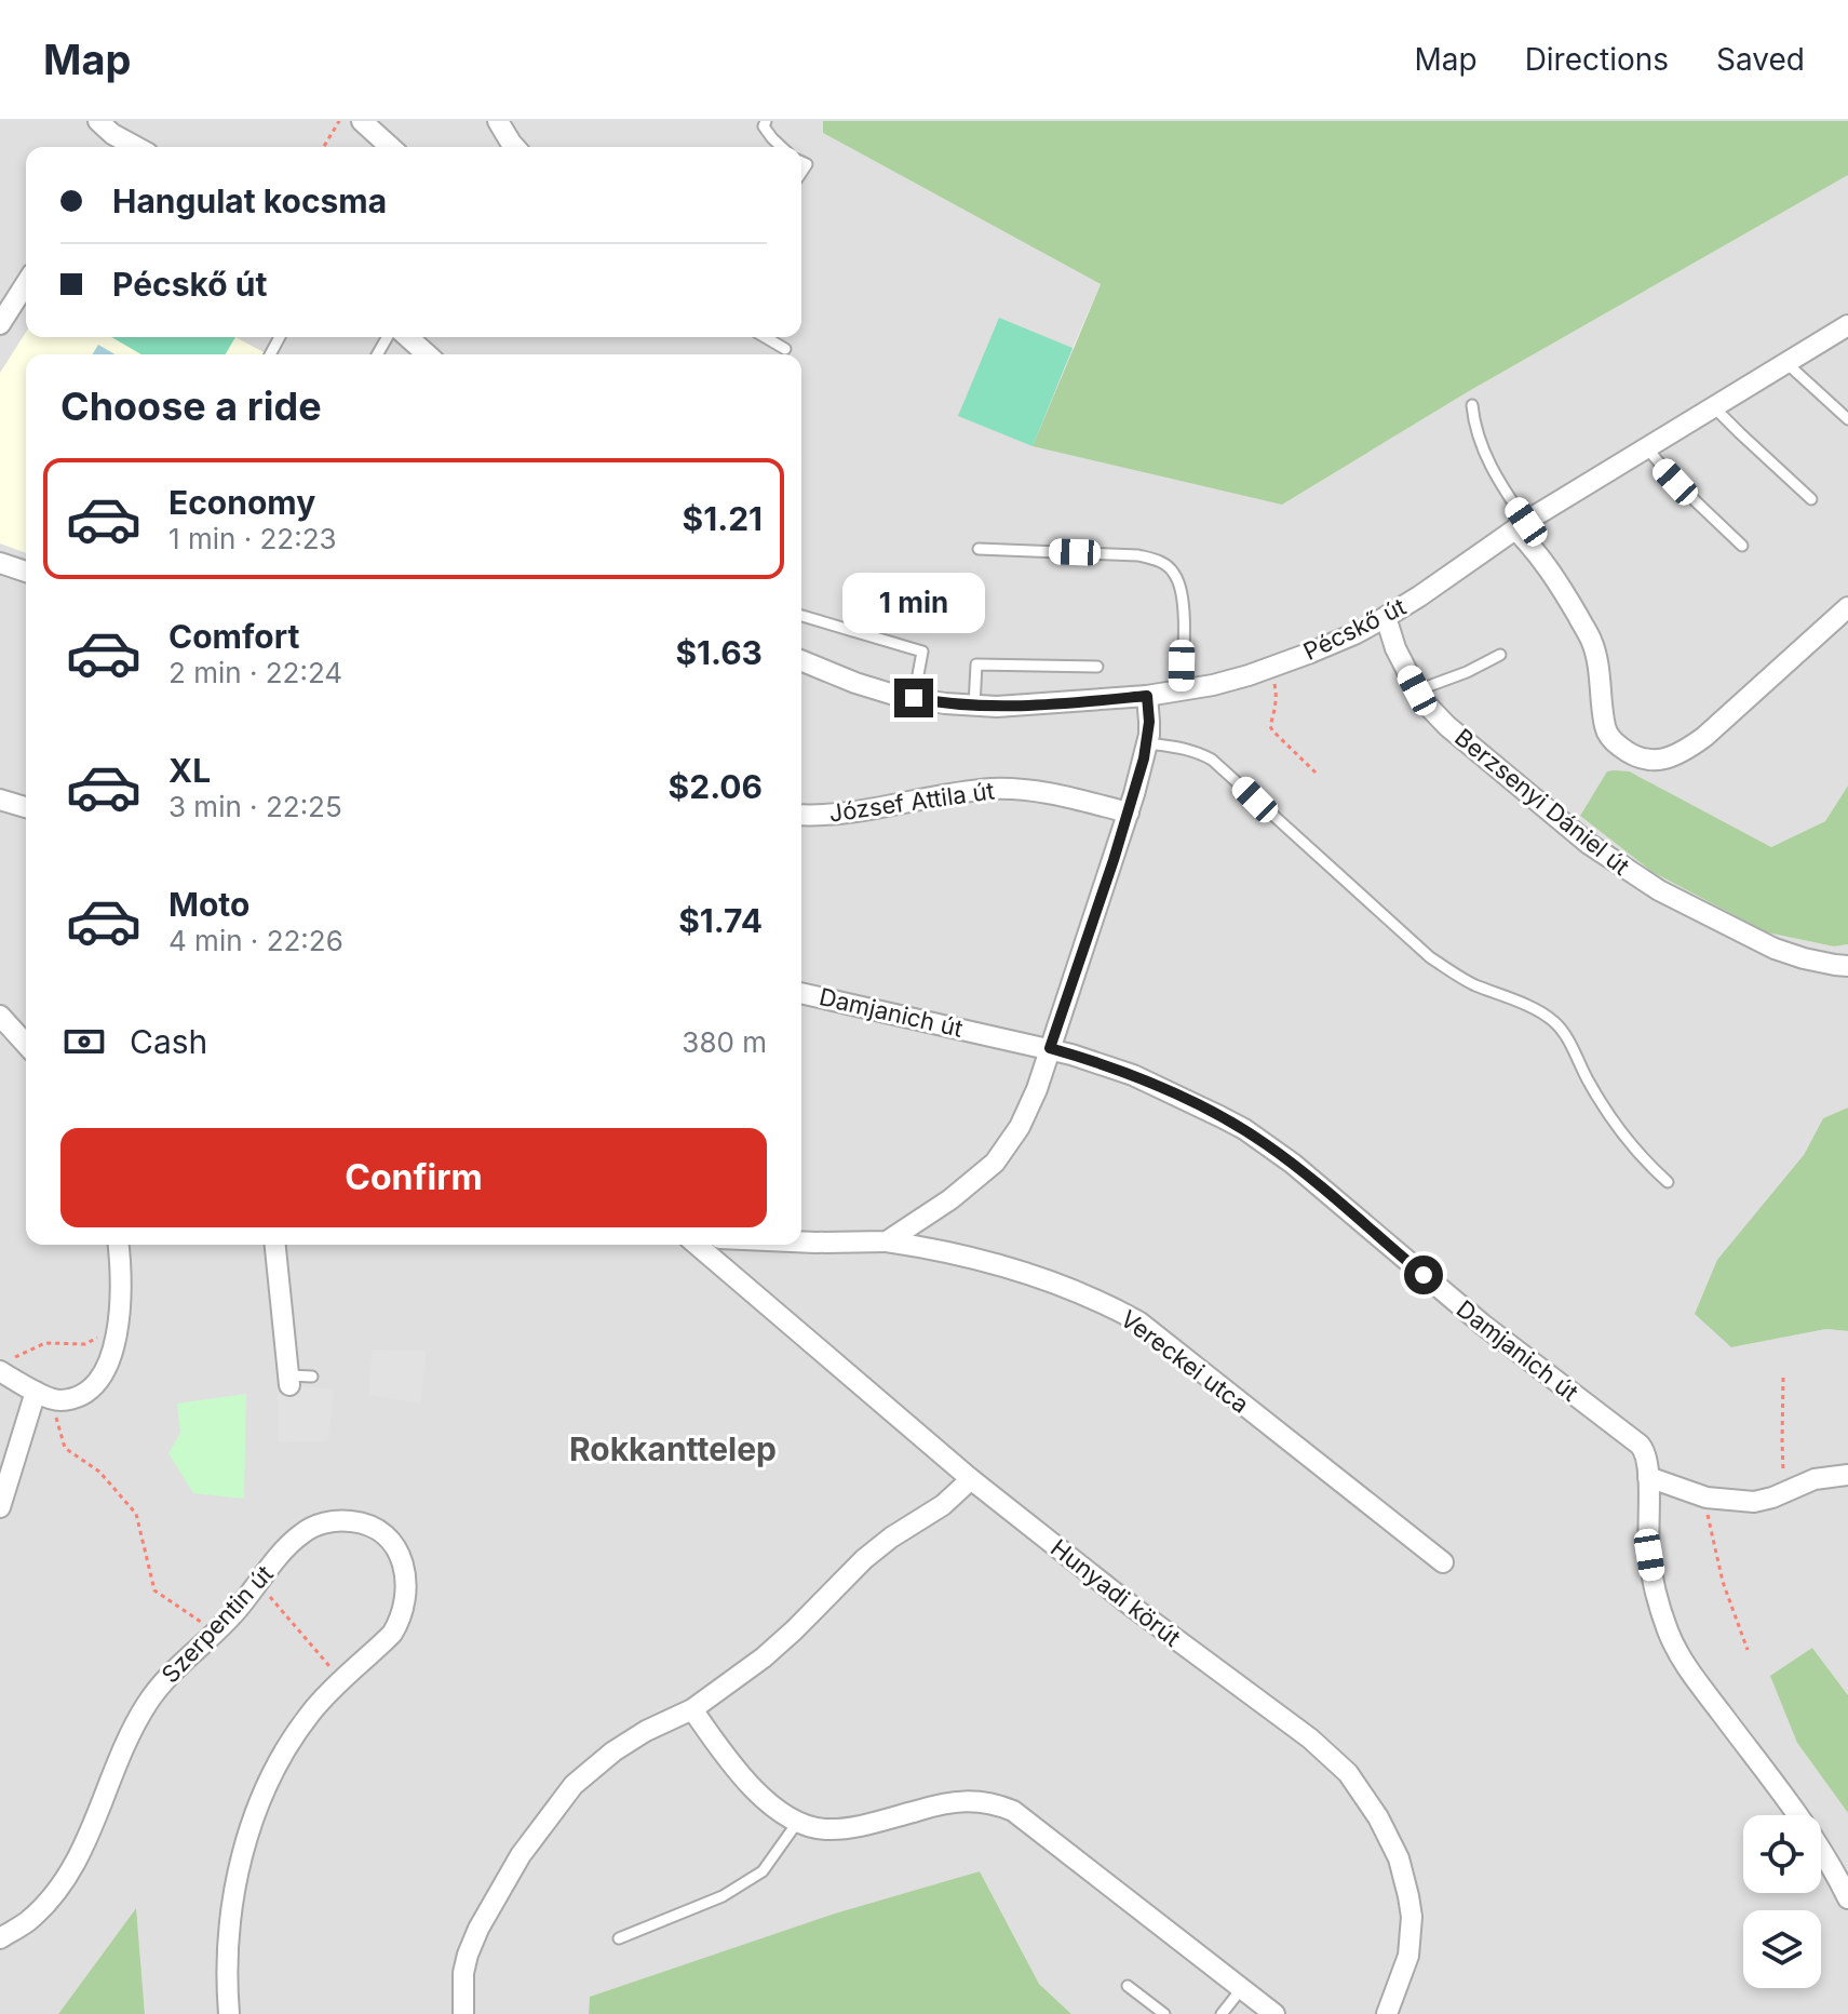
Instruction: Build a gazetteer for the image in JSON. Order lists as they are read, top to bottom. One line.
{"streets":{"street":["Pécskő út","József Attila út","Berzsenyi Dániel út","Damjanich út","Vereckei utca","Hunyadi körút","Szerpentin út"]},"crossings":[["Pécskő út","Berzsenyi Dániel út"]],"districts":["Rokkanttelep"],"page":{"header":"Map","nav":["Map","Directions","Saved"],"banner":["Hangulat kocsma","Pécskő út"],"heading":"Choose a ride","list":[{"name":"Economy","note":"1 min · 22:23","value":"$1.21"},{"name":"Comfort","note":"2 min · 22:24","value":"$1.63"},{"name":"XL","note":"3 min · 22:25","value":"$2.06"},{"name":"Moto","note":"4 min · 22:26","value":"$1.74"}],"bubble":"1 min","pay":["Cash","380 m"],"buttons":"Confirm"}}
